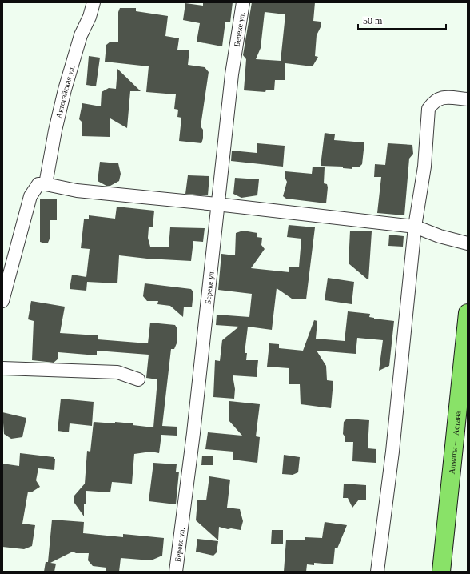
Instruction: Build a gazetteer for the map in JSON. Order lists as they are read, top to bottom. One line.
{"streets":{"highway":["Алматы — Астана"],"street":["Береке ул.","Актогайская ул."]},"scale_bar":"50 m"}
